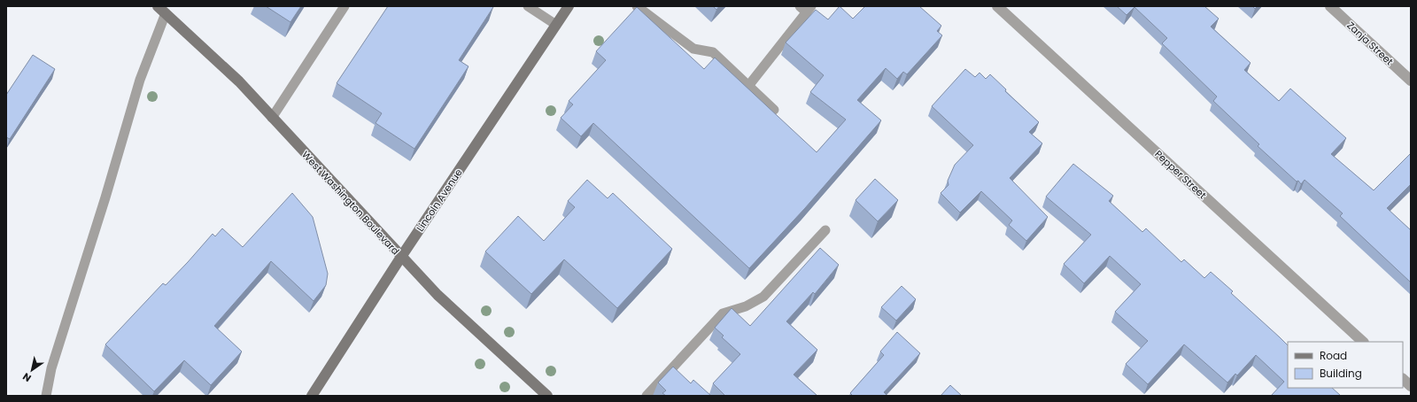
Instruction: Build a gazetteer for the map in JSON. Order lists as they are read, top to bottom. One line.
{"streets":{"main road":["Lincoln Avenue","West Washington Boulevard"],"street":["Zanja Street","Pepper Street"]},"crossings":[["Lincoln Avenue","West Washington Boulevard"]],"legend":["Road","Building"],"north":"bottom left"}
